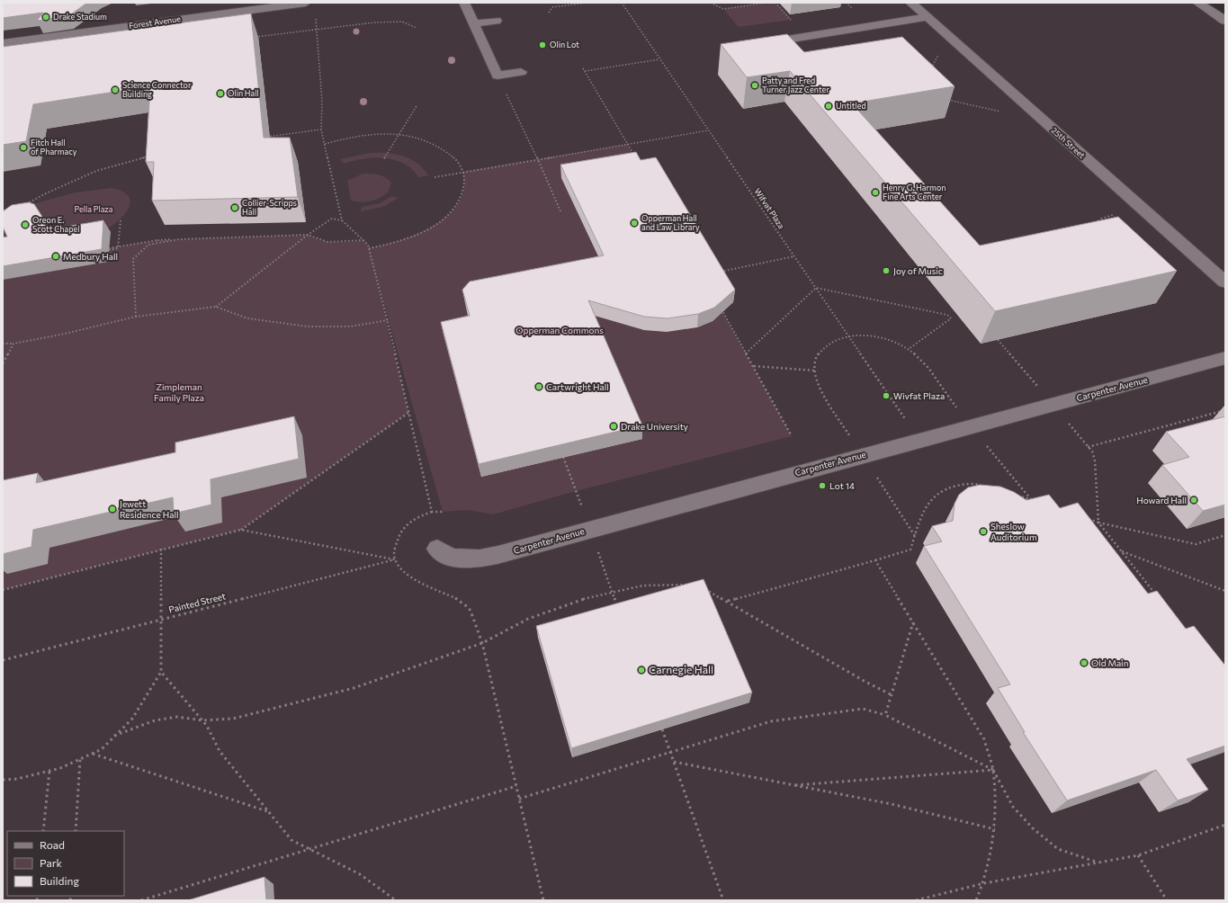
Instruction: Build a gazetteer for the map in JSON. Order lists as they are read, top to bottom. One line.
{"streets":{"street":["Forest Avenue","25th Street","Carpenter Avenue"],"path":["Wifvat Plaza","Painted Street"]},"parks":["Pella Plaza","Opperman Commons","Zimpleman Family Plaza"],"places":["Drake Stadium","Olin Lot","Patty and Fred Turner Jazz Center","Science Connector Building","Olin Hall","Untitled","Fitch Hall of Pharmacy","Henry G. Harmon Fine Arts Center","Collier-Scripps Hall","Opperman Hall and Law Library","Oreon E. Scott Chapel","Medbury Hall","Joy of Music","Cartwright Hall","Wivfat Plaza","Drake University","Lot 14","Howard Hall","Jewett Residence Hall","Sheslow Auditorium","Old Main","Carnegie Hall"],"legend":["Road","Park","Building"]}
